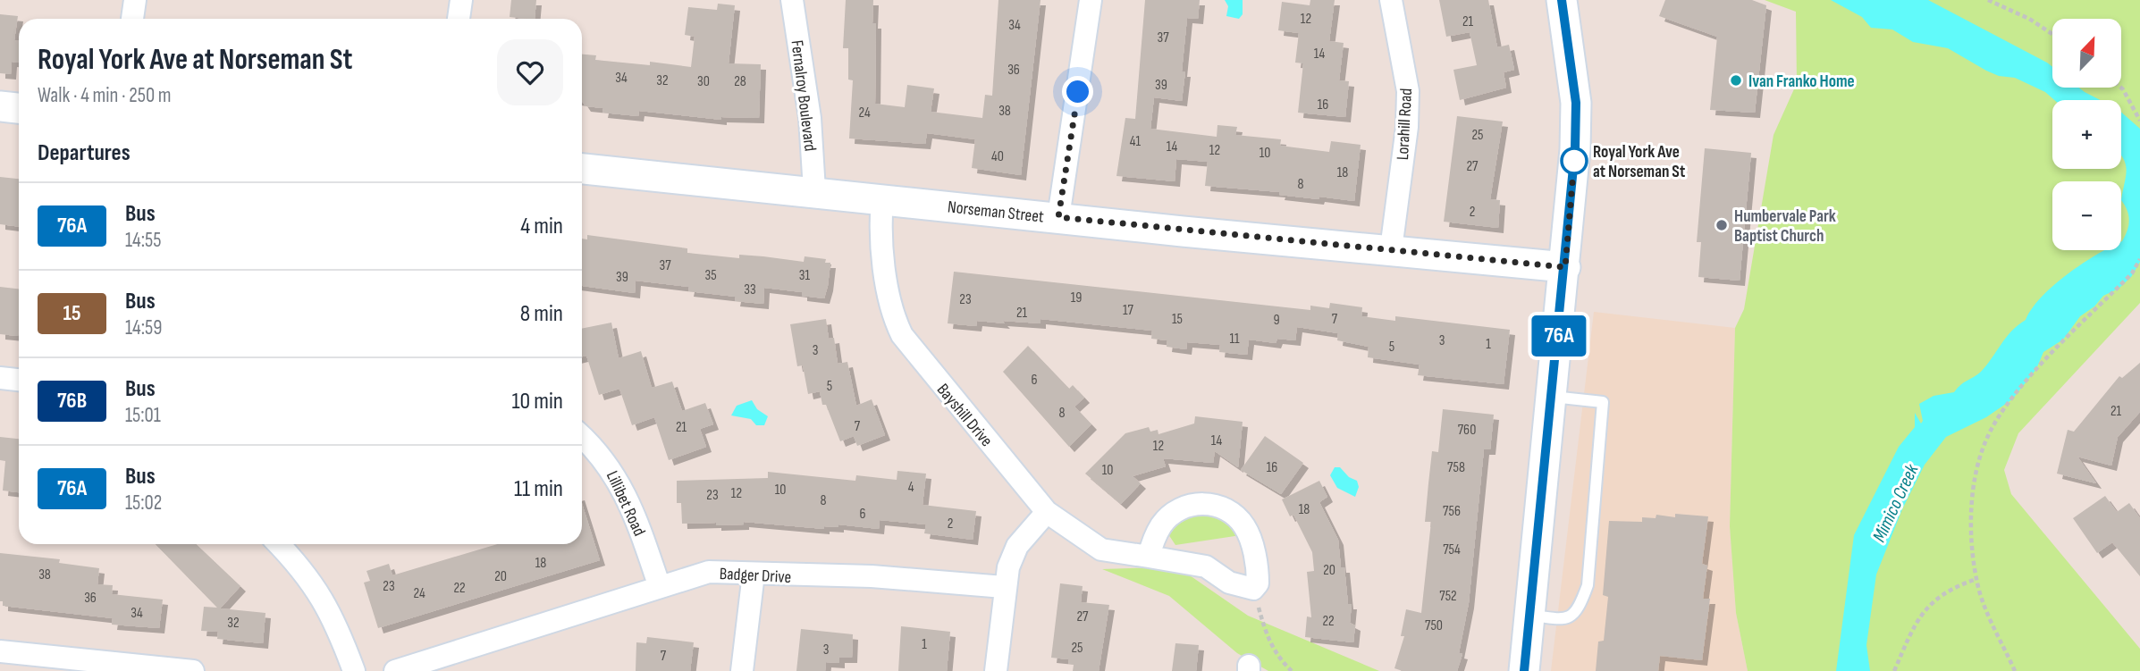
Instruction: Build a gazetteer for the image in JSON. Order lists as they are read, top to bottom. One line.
{"streets":{"street":["Fernalroy Boulevard","Lorahill Road","Norseman Street","Bayshill Drive","Lillibet Road","Badger Drive"]},"crossings":[["Fernalroy Boulevard","Norseman Street"],["Lorahill Road","Norseman Street"],["Norseman Street","Bayshill Drive"],["Lillibet Road","Badger Drive"]],"water":["Mimico Creek"],"places":["Ivan Franko Home","Royal York Ave at Norseman St","Humbervale Park Baptist Church"],"lines":["bus line 76A"],"house_numbers":["12","21","34","37","14","36","34","32","30","28","39","16","38","24","25","41","14","12","10","40","27","18","8","2","37","35","31","39","33","19","23","17","21","15","7","9","11","3","1","5","3","6","5","21","8","7","21","760","14","12","16","758","10","4","10","12","23","8","18","756","6","2","754","18","20","38","20","23","22","24","752","36","34","27","22","32","750","1","25","3","7"],"north":"top right","page":{"on_map":"76A","map_buttons":["+","−"],"heading":[["Royal York Ave at Norseman St","Walk · 4 min · 250 m"],"Departures"],"list":[{"mark":"76A","name":"Bus","note":"14:55","value":"4 min"},{"mark":"15","name":"Bus","note":"14:59","value":"8 min"},{"mark":"76B","name":"Bus","note":"15:01","value":"10 min"},{"mark":"76A","name":"Bus","note":"15:02","value":"11 min"}]}}
